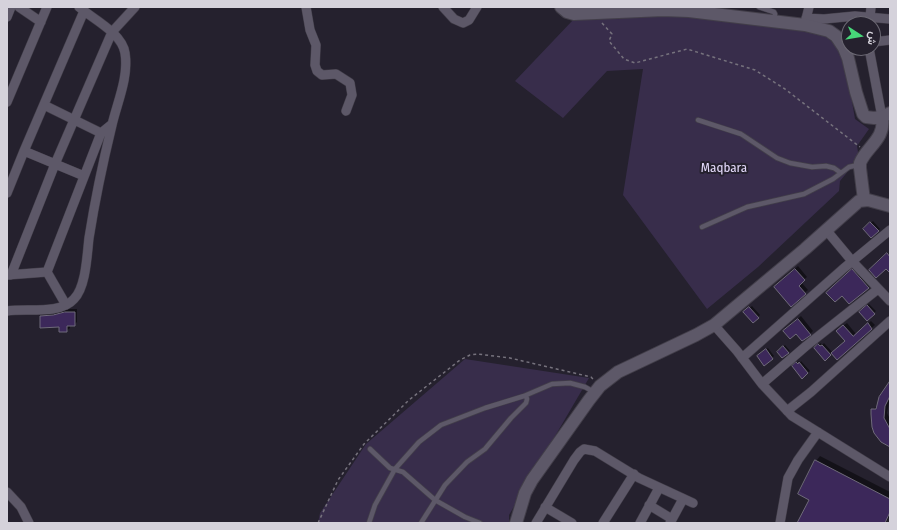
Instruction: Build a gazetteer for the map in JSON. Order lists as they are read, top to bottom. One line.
{"parks":["Maqbara"],"north":"right"}
